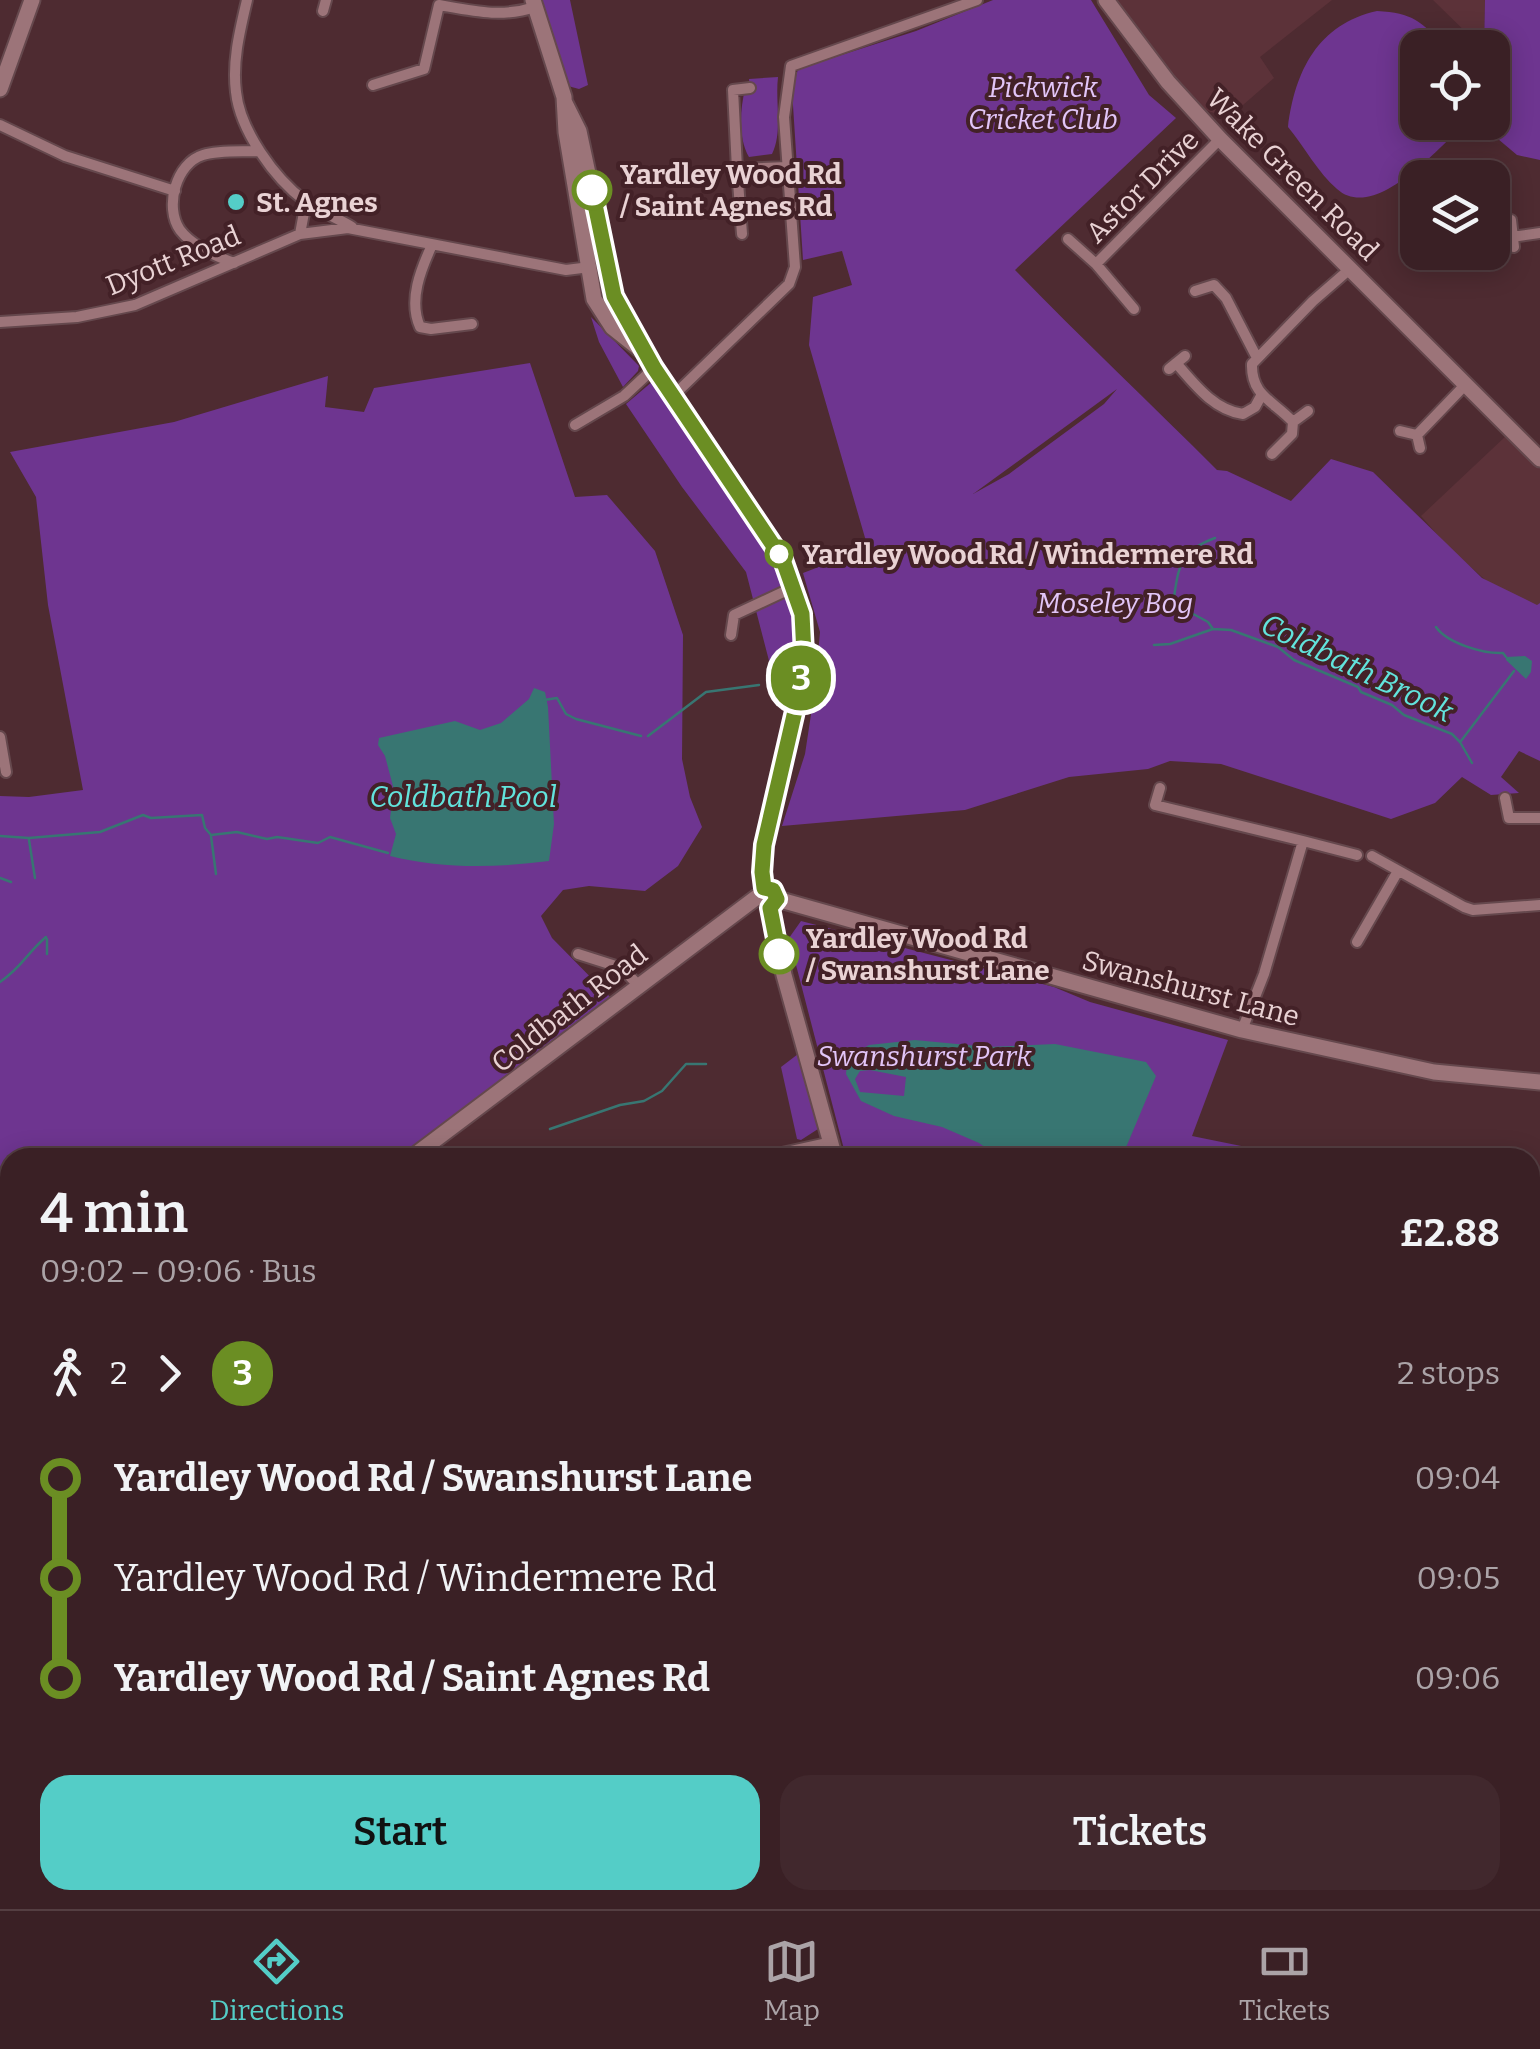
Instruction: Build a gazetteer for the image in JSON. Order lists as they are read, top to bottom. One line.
{"streets":{"street":["Wake Green Road","Astor Drive","Dyott Road","Swanshurst Lane","Coldbath Road"]},"crossings":[["Wake Green Road","Astor Drive"],["Swanshurst Lane","Coldbath Road"]],"water":["Coldbath Brook","Coldbath Pool"],"parks":["Pickwick Cricket Club","Moseley Bog","Swanshurst Park"],"places":["Yardley Wood Rd / Saint Agnes Rd","St. Agnes","Yardley Wood Rd / Windermere Rd","Yardley Wood Rd / Swanshurst Lane"],"lines":["bus line 3"],"page":{"on_map":"3","heading":["4 min","09:02 – 09:06 · Bus","£2.88"],"legs":["2","3","2 stops"],"list":[{"name":"Yardley Wood Rd / Swanshurst Lane","value":"09:04"},{"name":"Yardley Wood Rd / Windermere Rd","value":"09:05"},{"name":"Yardley Wood Rd / Saint Agnes Rd","value":"09:06"}],"buttons":["Start","Tickets"],"tabs":["Directions","Map","Tickets"]}}
